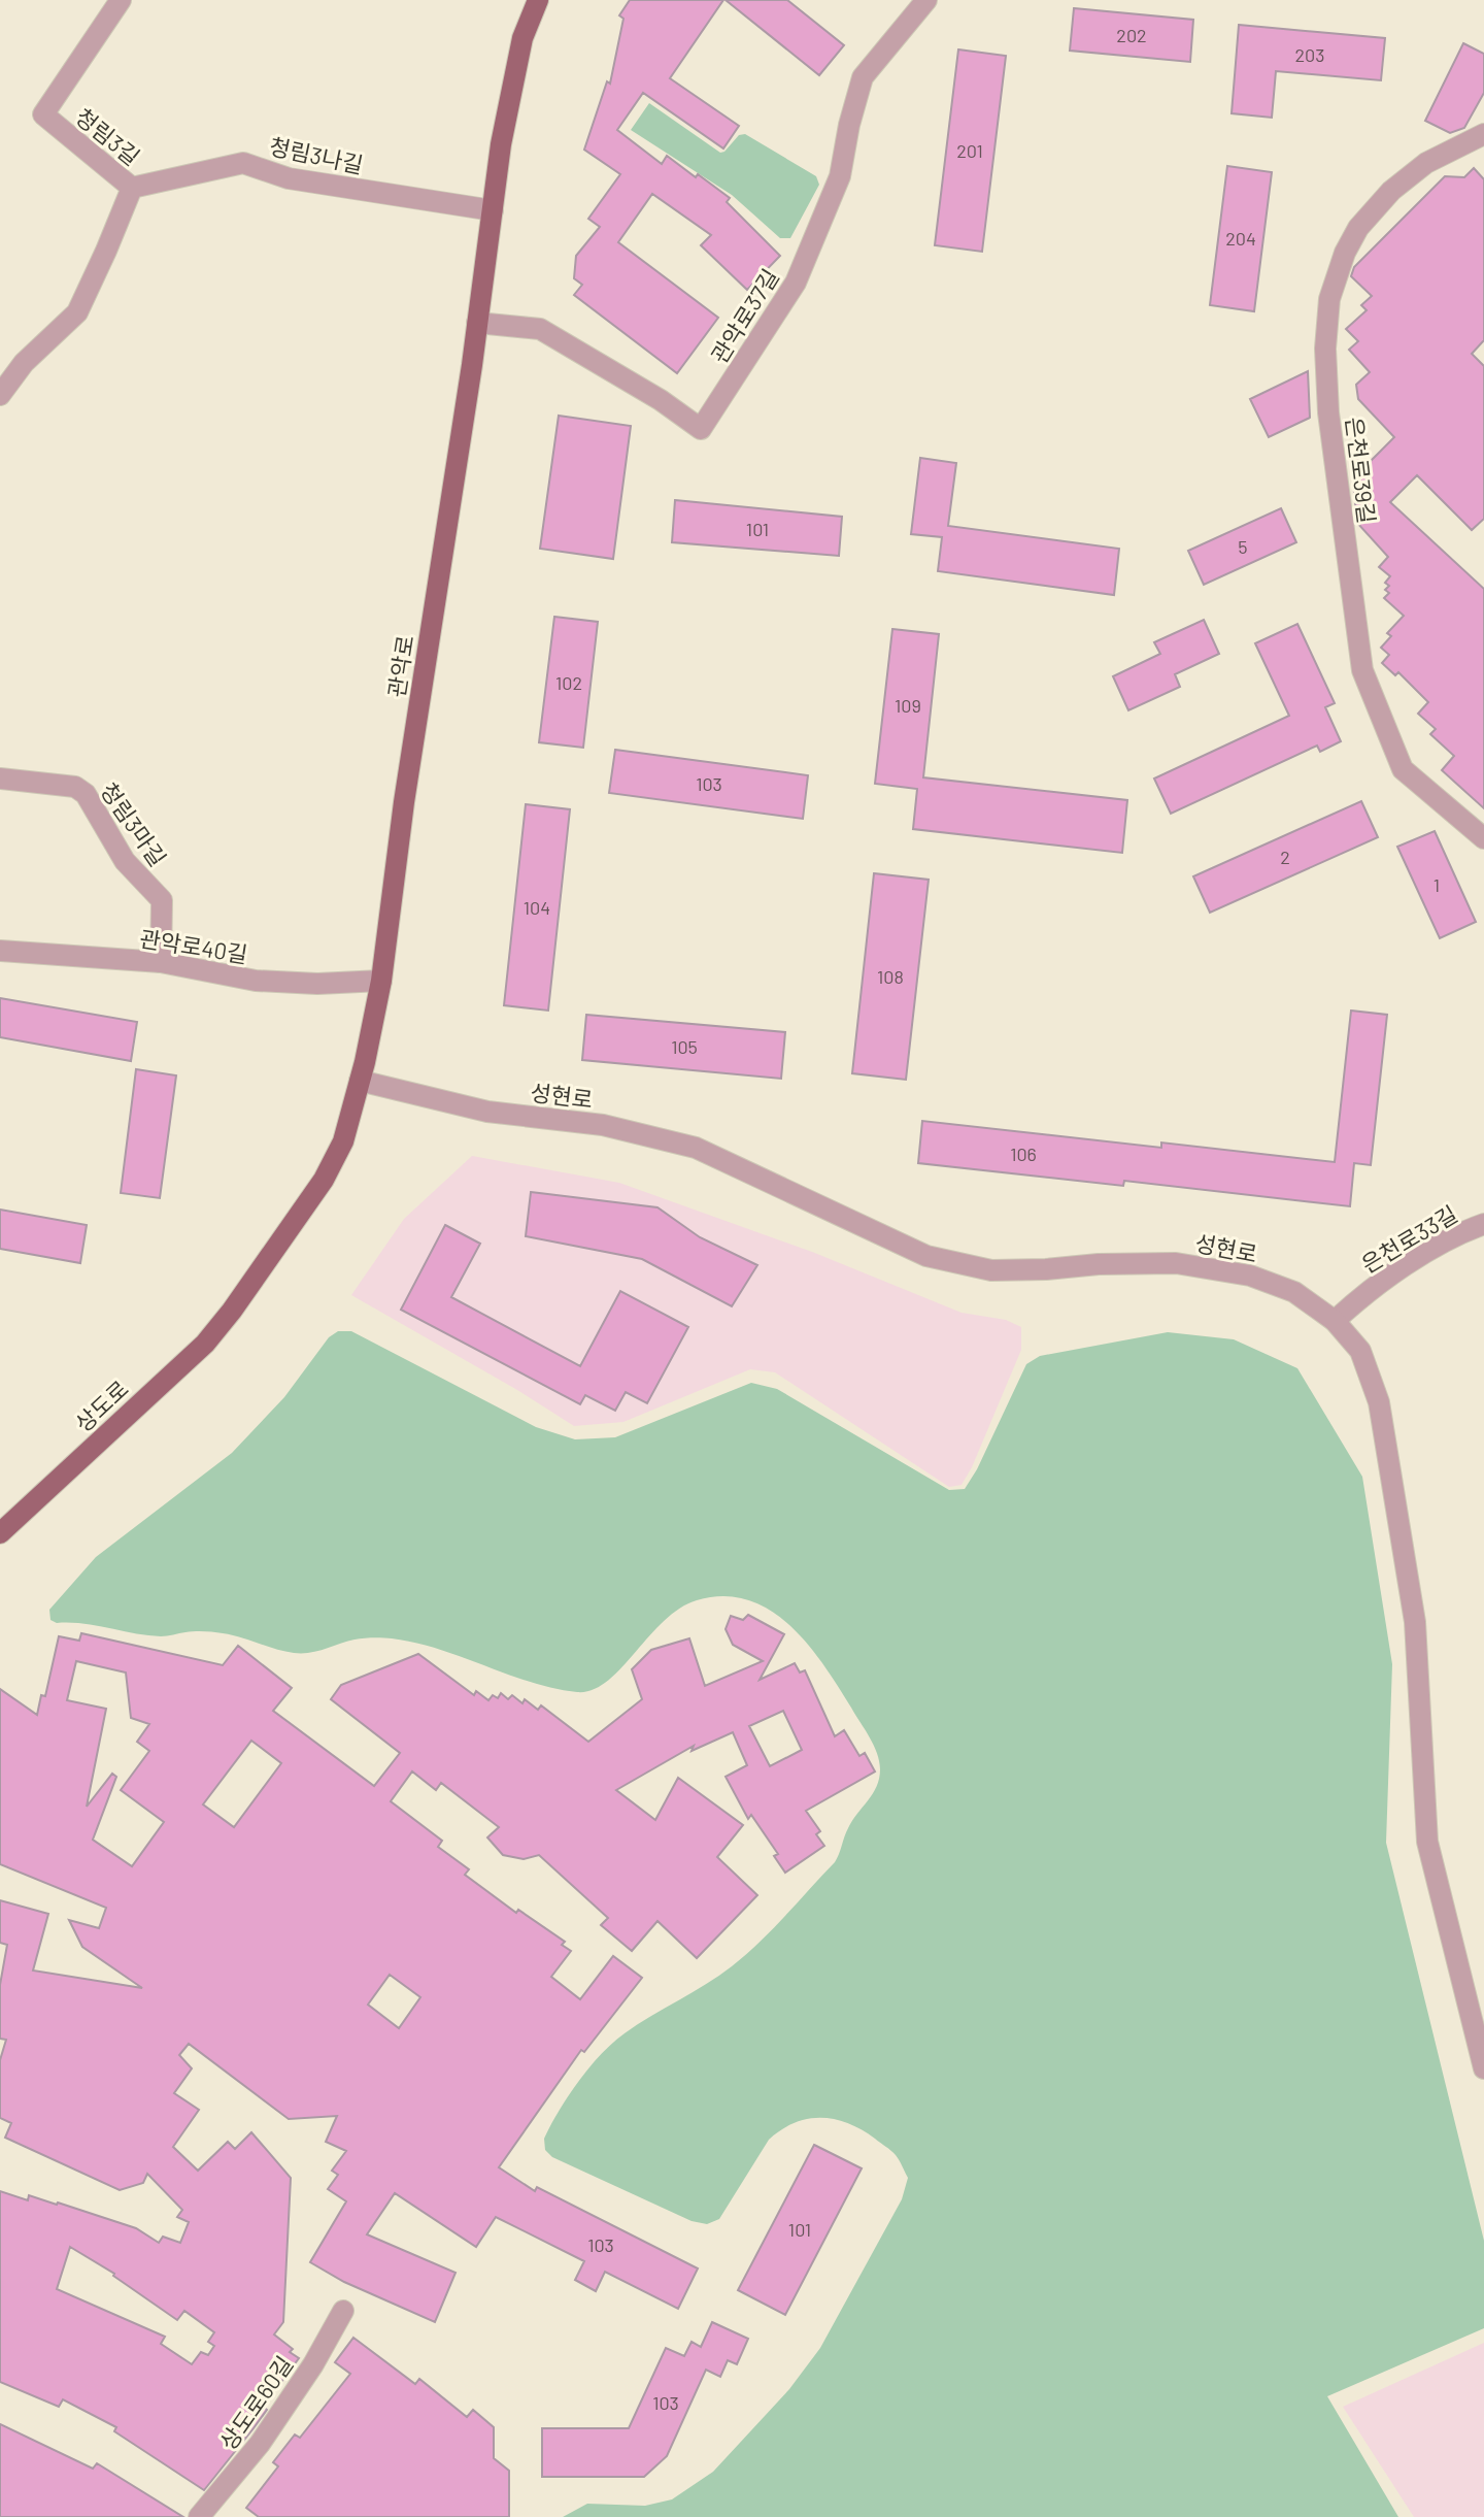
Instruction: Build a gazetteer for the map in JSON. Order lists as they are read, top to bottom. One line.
{"streets":{"main road":["관악로","상도로"],"street":["청림3길","청림3나길","관악로37길","은천로39길","청림3마길","관악로40길","성현로","은천로33길","상도로60길"]},"crossings":[["청림3길","청림3나길"],["청림3나길","관악로"],["관악로37길","관악로"],["관악로","관악로40길"],["관악로","성현로"],["관악로","상도로"],["청림3마길","관악로40길"],["성현로","은천로33길"]],"house_numbers":["202","203","201","204","101","5","102","109","103","2","1","104","108","105","106","101","103","103"]}
